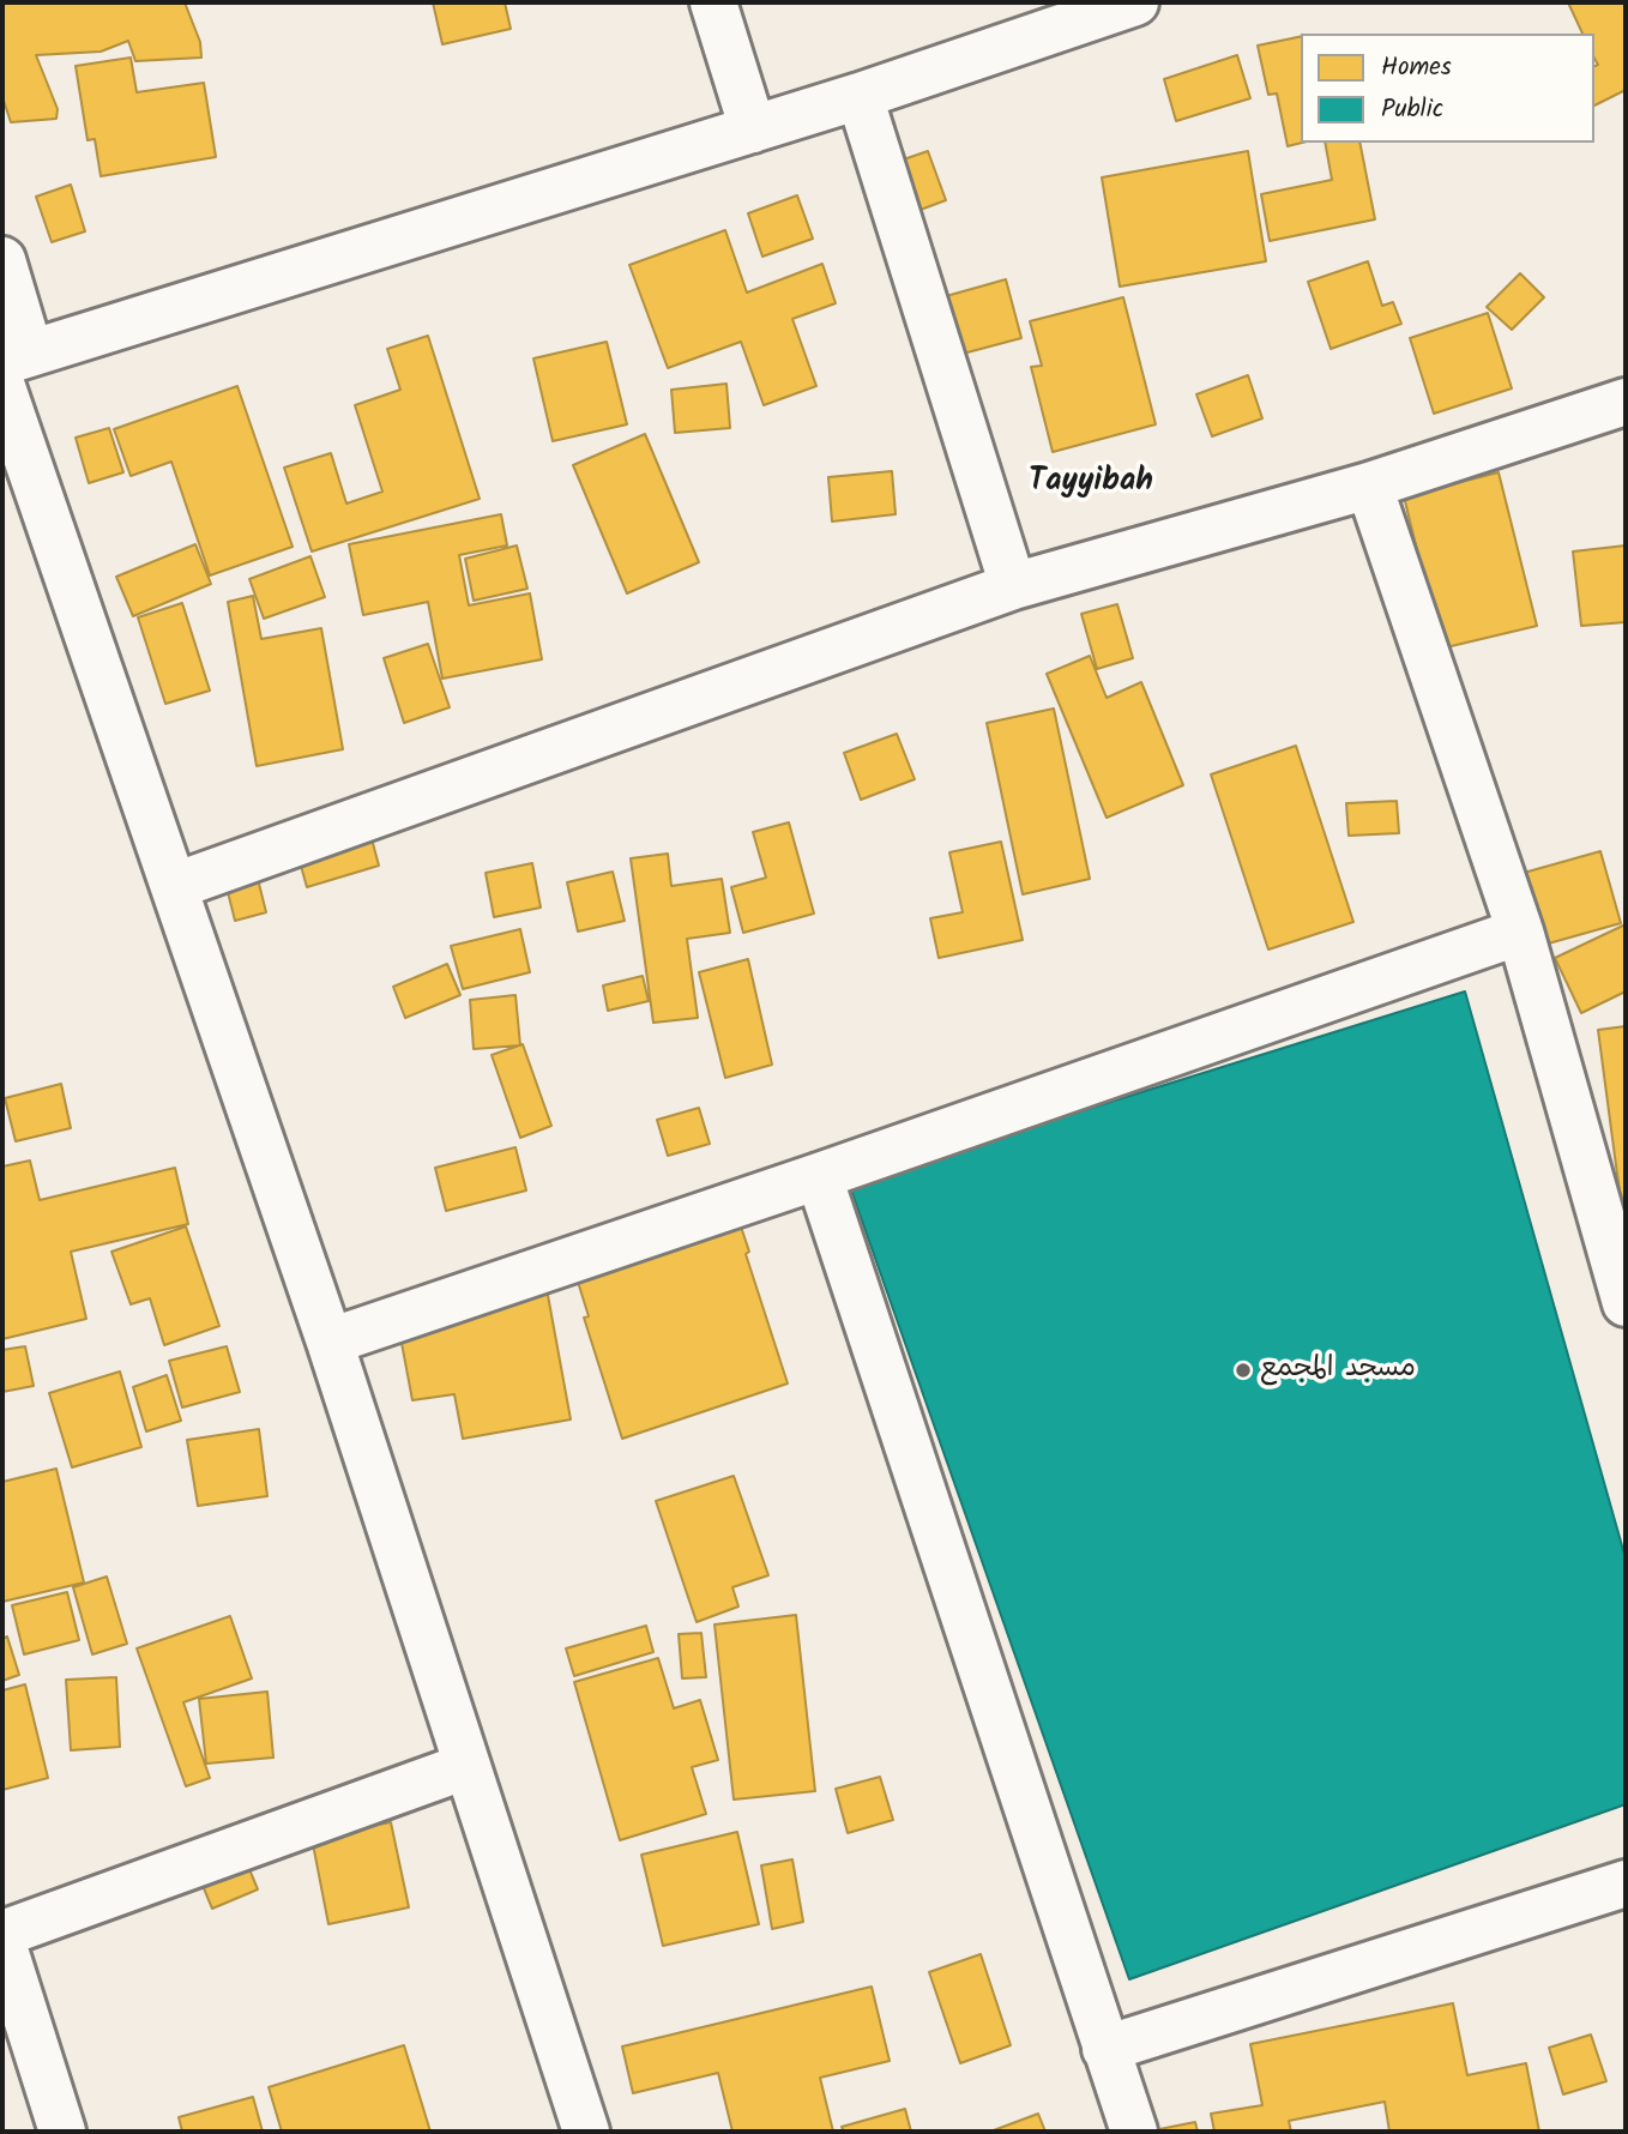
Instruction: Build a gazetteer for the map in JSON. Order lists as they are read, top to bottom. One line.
{"districts":["Tayyibah"],"places":["مسجد المجمع"],"legend":["Homes","Public"]}
